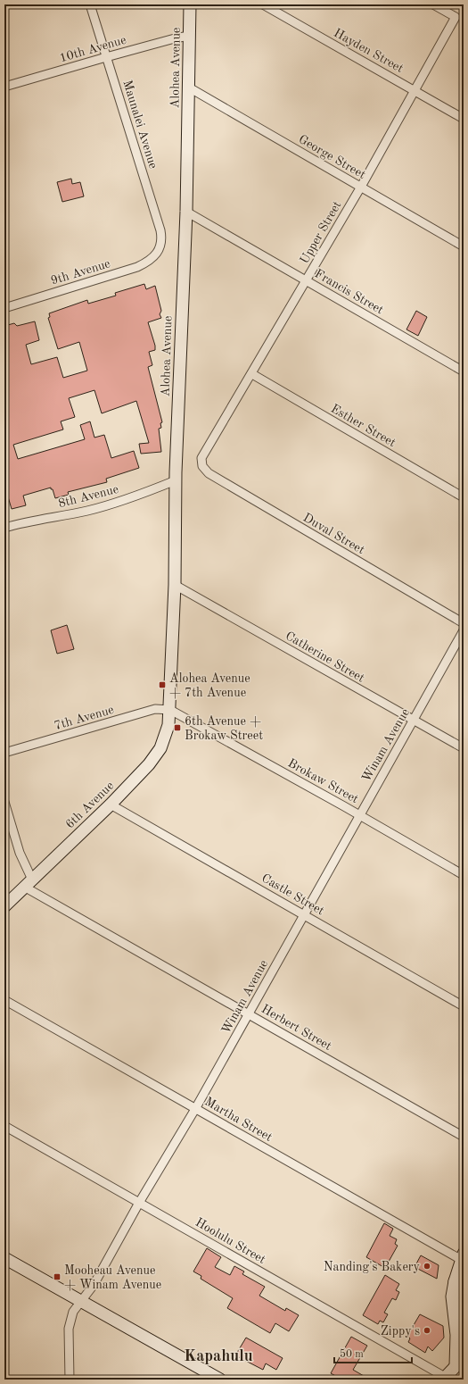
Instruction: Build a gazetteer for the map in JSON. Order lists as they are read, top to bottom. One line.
{"streets":{"street":["10th Avenue","Hayden Street","Alohea Avenue","Maunalei Avenue","George Street","Upper Street","9th Avenue","Francis Street","Esther Street","8th Avenue","Duval Street","Catherine Street","7th Avenue","Winam Avenue","Brokaw Street","6th Avenue","Castle Street","Herbert Street","Martha Street","Hoolulu Street"]},"crossings":[["10th Avenue","Alohea Avenue"],["10th Avenue","Maunalei Avenue"],["Hayden Street","Upper Street"],["Alohea Avenue","George Street"],["Alohea Avenue","Francis Street"],["Alohea Avenue","8th Avenue"],["Alohea Avenue","Catherine Street"],["Alohea Avenue","7th Avenue"],["Alohea Avenue","Brokaw Street"],["Alohea Avenue","6th Avenue"],["Maunalei Avenue","9th Avenue"],["George Street","Upper Street"],["Upper Street","Francis Street"],["Upper Street","Esther Street"],["Upper Street","Duval Street"],["Catherine Street","Winam Avenue"],["7th Avenue","Brokaw Street"],["7th Avenue","6th Avenue"],["Winam Avenue","Brokaw Street"],["Winam Avenue","Castle Street"],["Winam Avenue","Herbert Street"],["Winam Avenue","Martha Street"],["Winam Avenue","Hoolulu Street"],["Brokaw Street","6th Avenue"],["6th Avenue","Castle Street"],["6th Avenue","Herbert Street"]],"districts":["Kapahulu"],"places":{"transit":["Alohea Avenue + 7th Avenue","6th Avenue + Brokaw Street","Mooheau Avenue + Winam Avenue"],"other":["Nanding's Bakery","Zippy's"]},"scale_bar":"50 m"}
